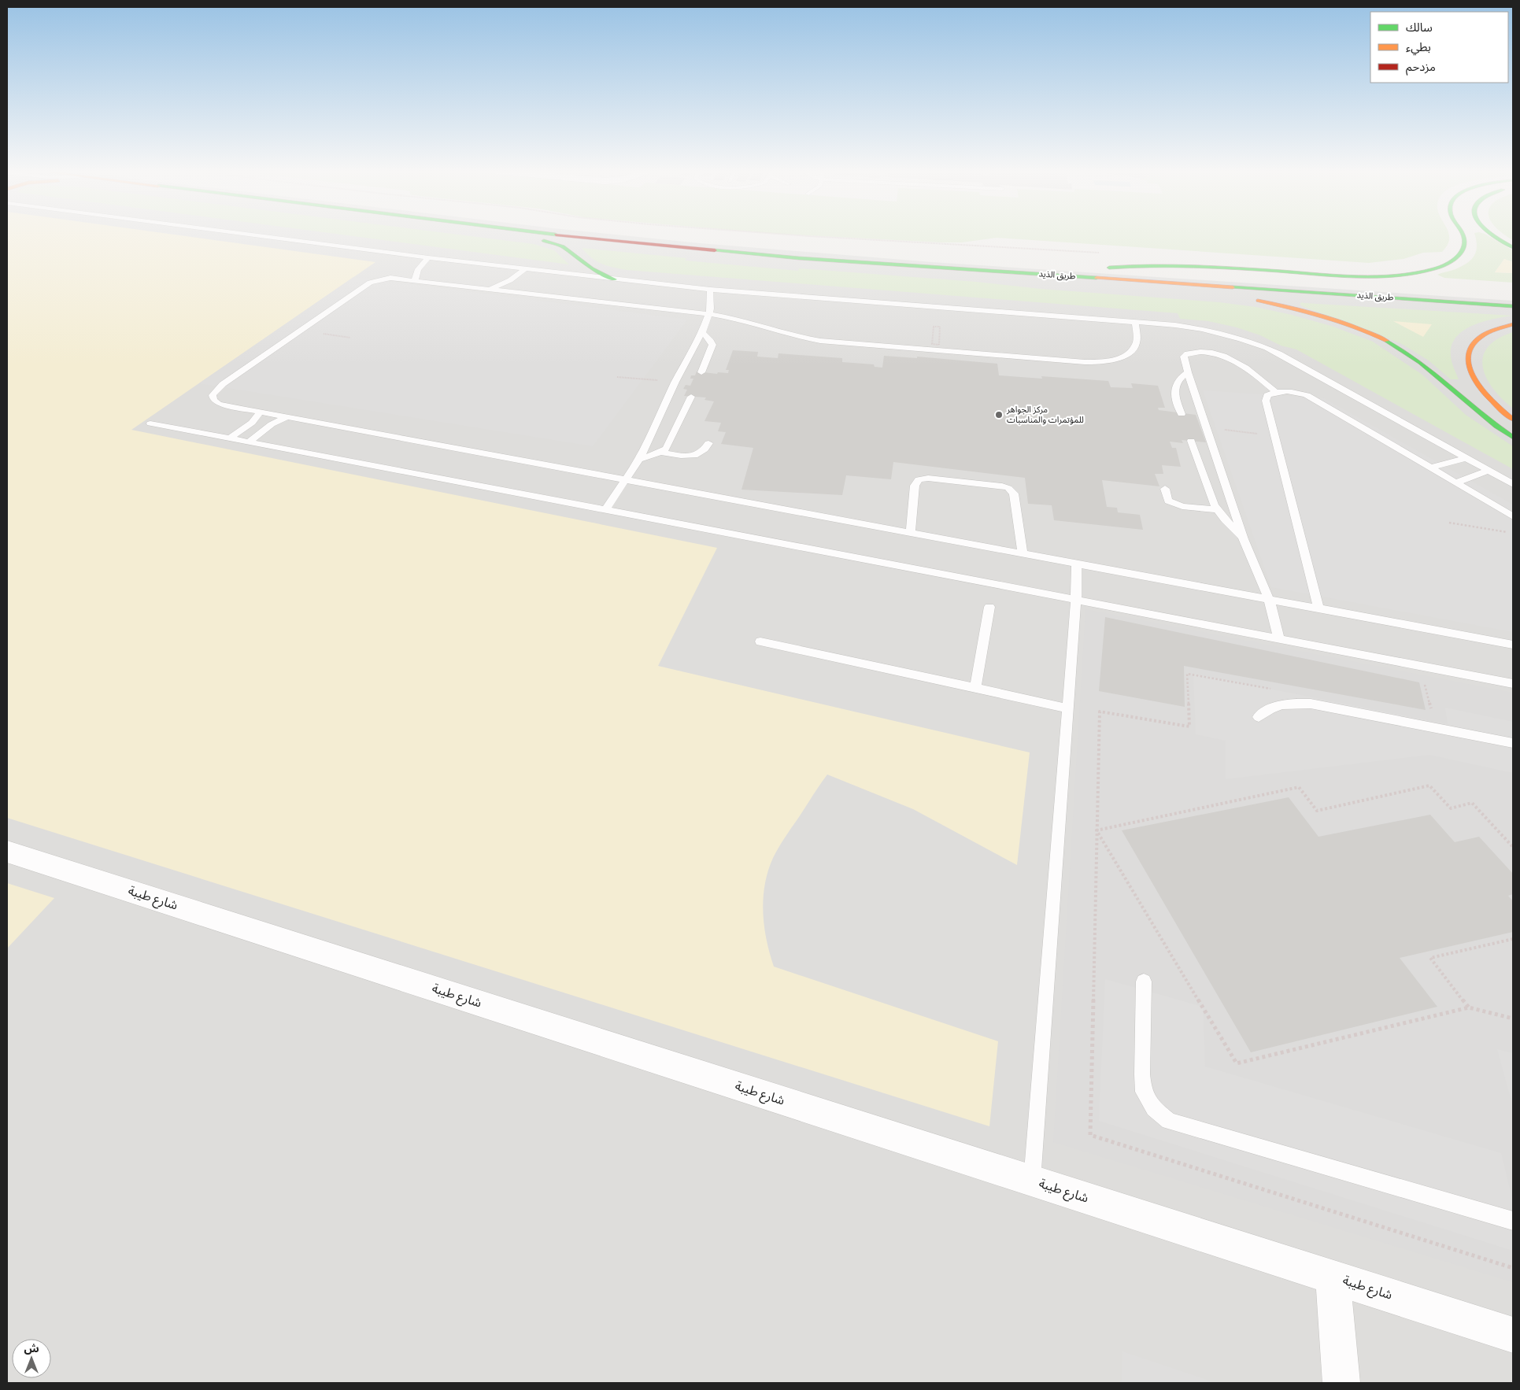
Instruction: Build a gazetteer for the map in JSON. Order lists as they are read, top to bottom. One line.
{"streets":{"highway":["طريق الذيد"],"street":["شارع طيبة"]},"places":["مركز الجواهر للمؤتمرات والمناسبات"],"legend":["سالك","بطيء","مزدحم"],"north":"top"}
